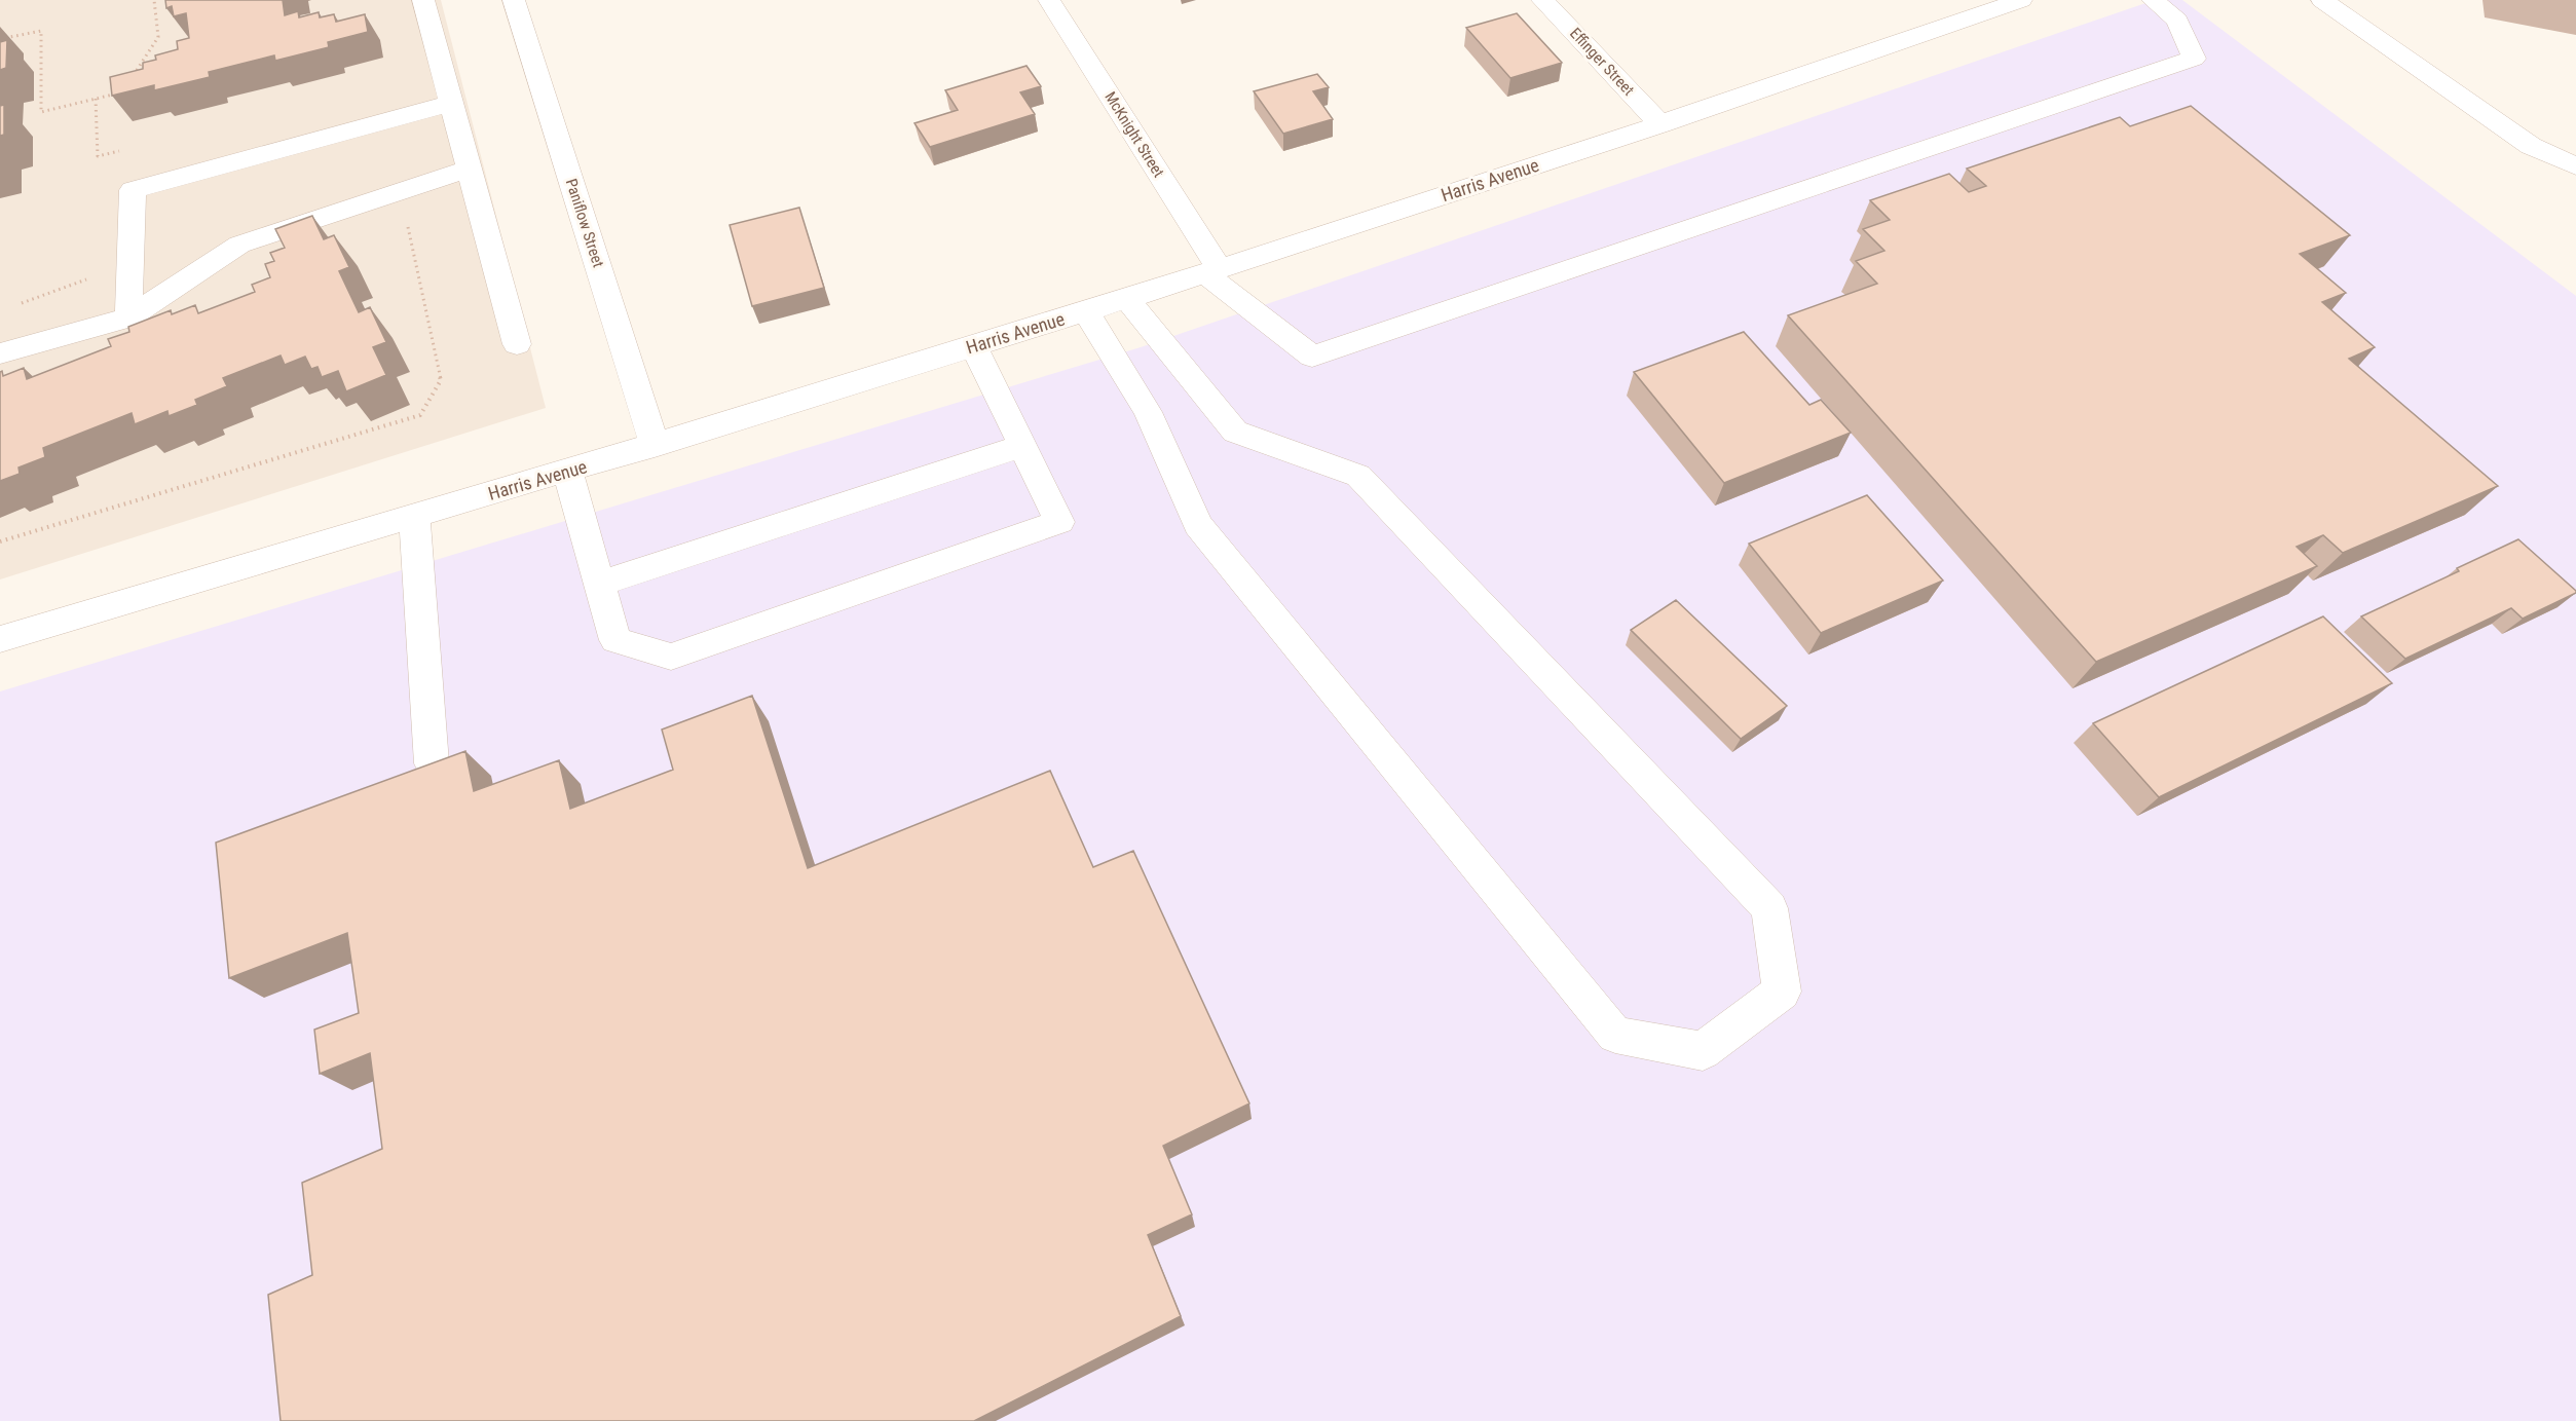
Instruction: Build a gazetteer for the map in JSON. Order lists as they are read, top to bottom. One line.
{"streets":{"street":["Effinger Street","McKnight Street","Harris Avenue","Paniflow Street"]},"crossings":[["Effinger Street","Harris Avenue"],["McKnight Street","Harris Avenue"],["Harris Avenue","Paniflow Street"]]}
